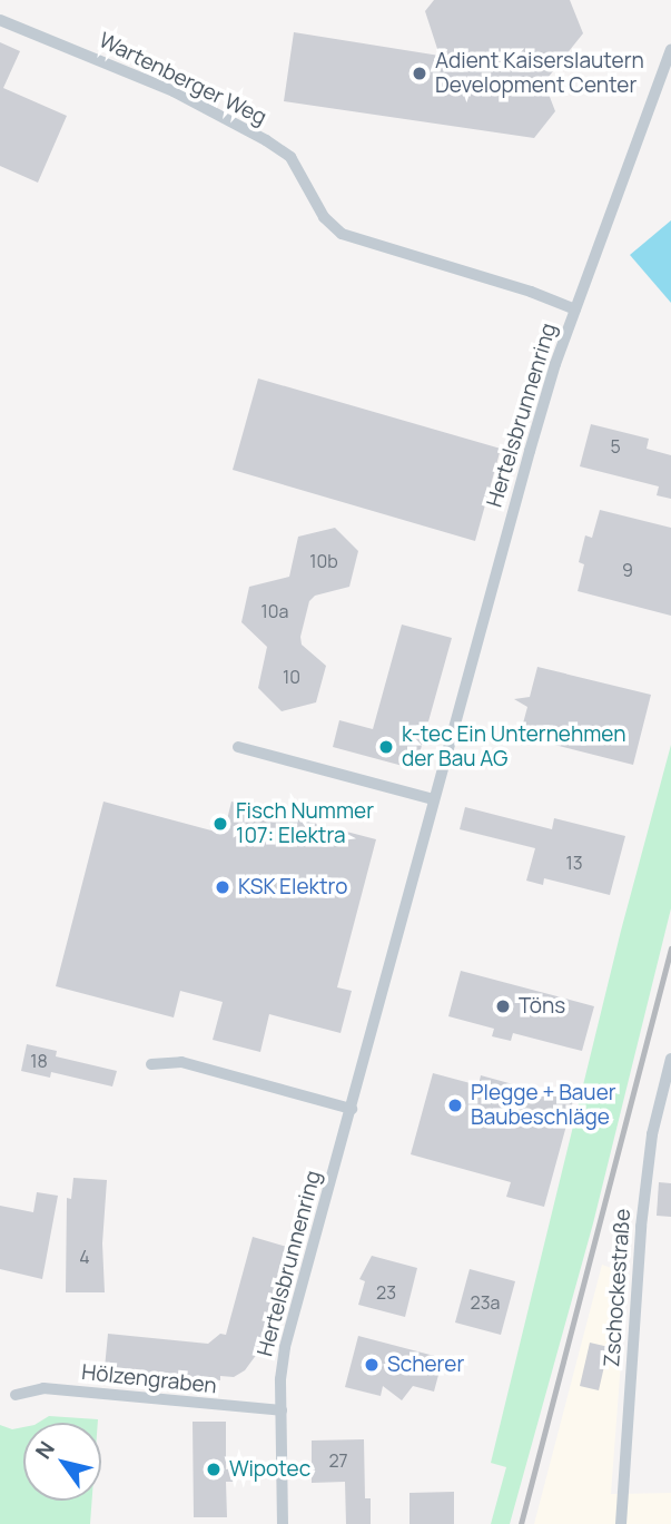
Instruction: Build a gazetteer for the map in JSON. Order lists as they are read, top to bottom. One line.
{"streets":{"street":["Wartenberger Weg","Hertelsbrunnenring","Zschockestraße","Hölzengraben"]},"crossings":[["Wartenberger Weg","Hertelsbrunnenring"],["Hertelsbrunnenring","Hölzengraben"]],"places":["Adient Kaiserslautern Development Center","k-tec Ein Unternehmen der Bau AG","Fisch Nummer 107: Elektra","KSK Elektro","Töns","Plegge + Bauer Baubeschläge","Scherer","Wipotec"],"house_numbers":["5","10b","9","10a","10","13","18","4","23","23a","27"],"north":"top left"}
